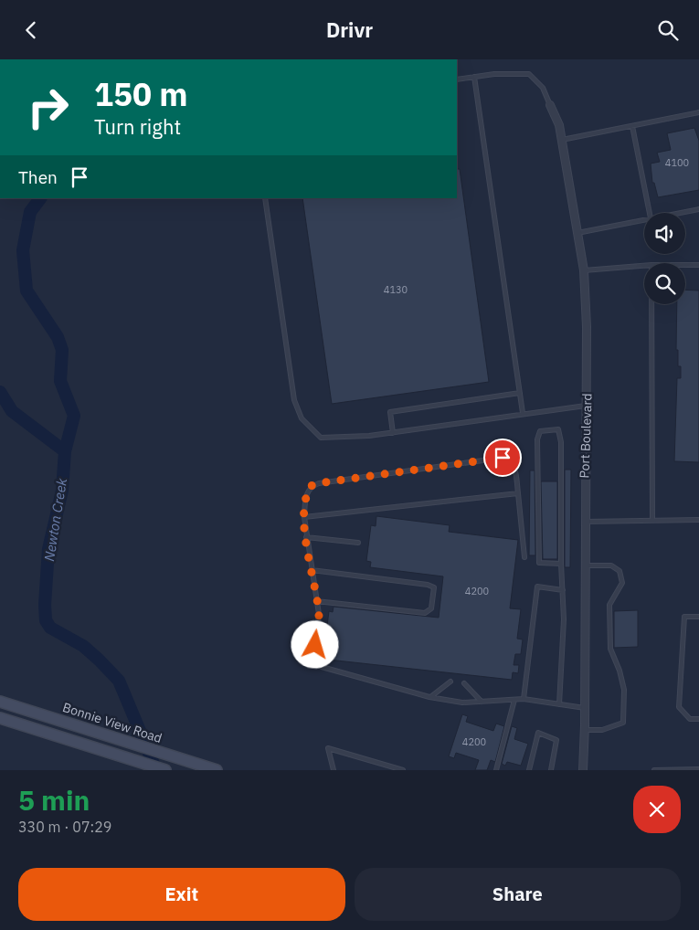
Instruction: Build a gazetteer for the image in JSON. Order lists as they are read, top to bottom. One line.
{"streets":{"main road":["Bonnie View Road"],"street":["Port Boulevard"]},"water":["Newton Creek"],"house_numbers":["4100","4130","4200","4200"],"page":{"header":"Drivr","turn":["150 m","Turn right"],"then":"Then","heading":["5 min","330 m · 07:29"],"buttons":["Exit","Share"]}}
